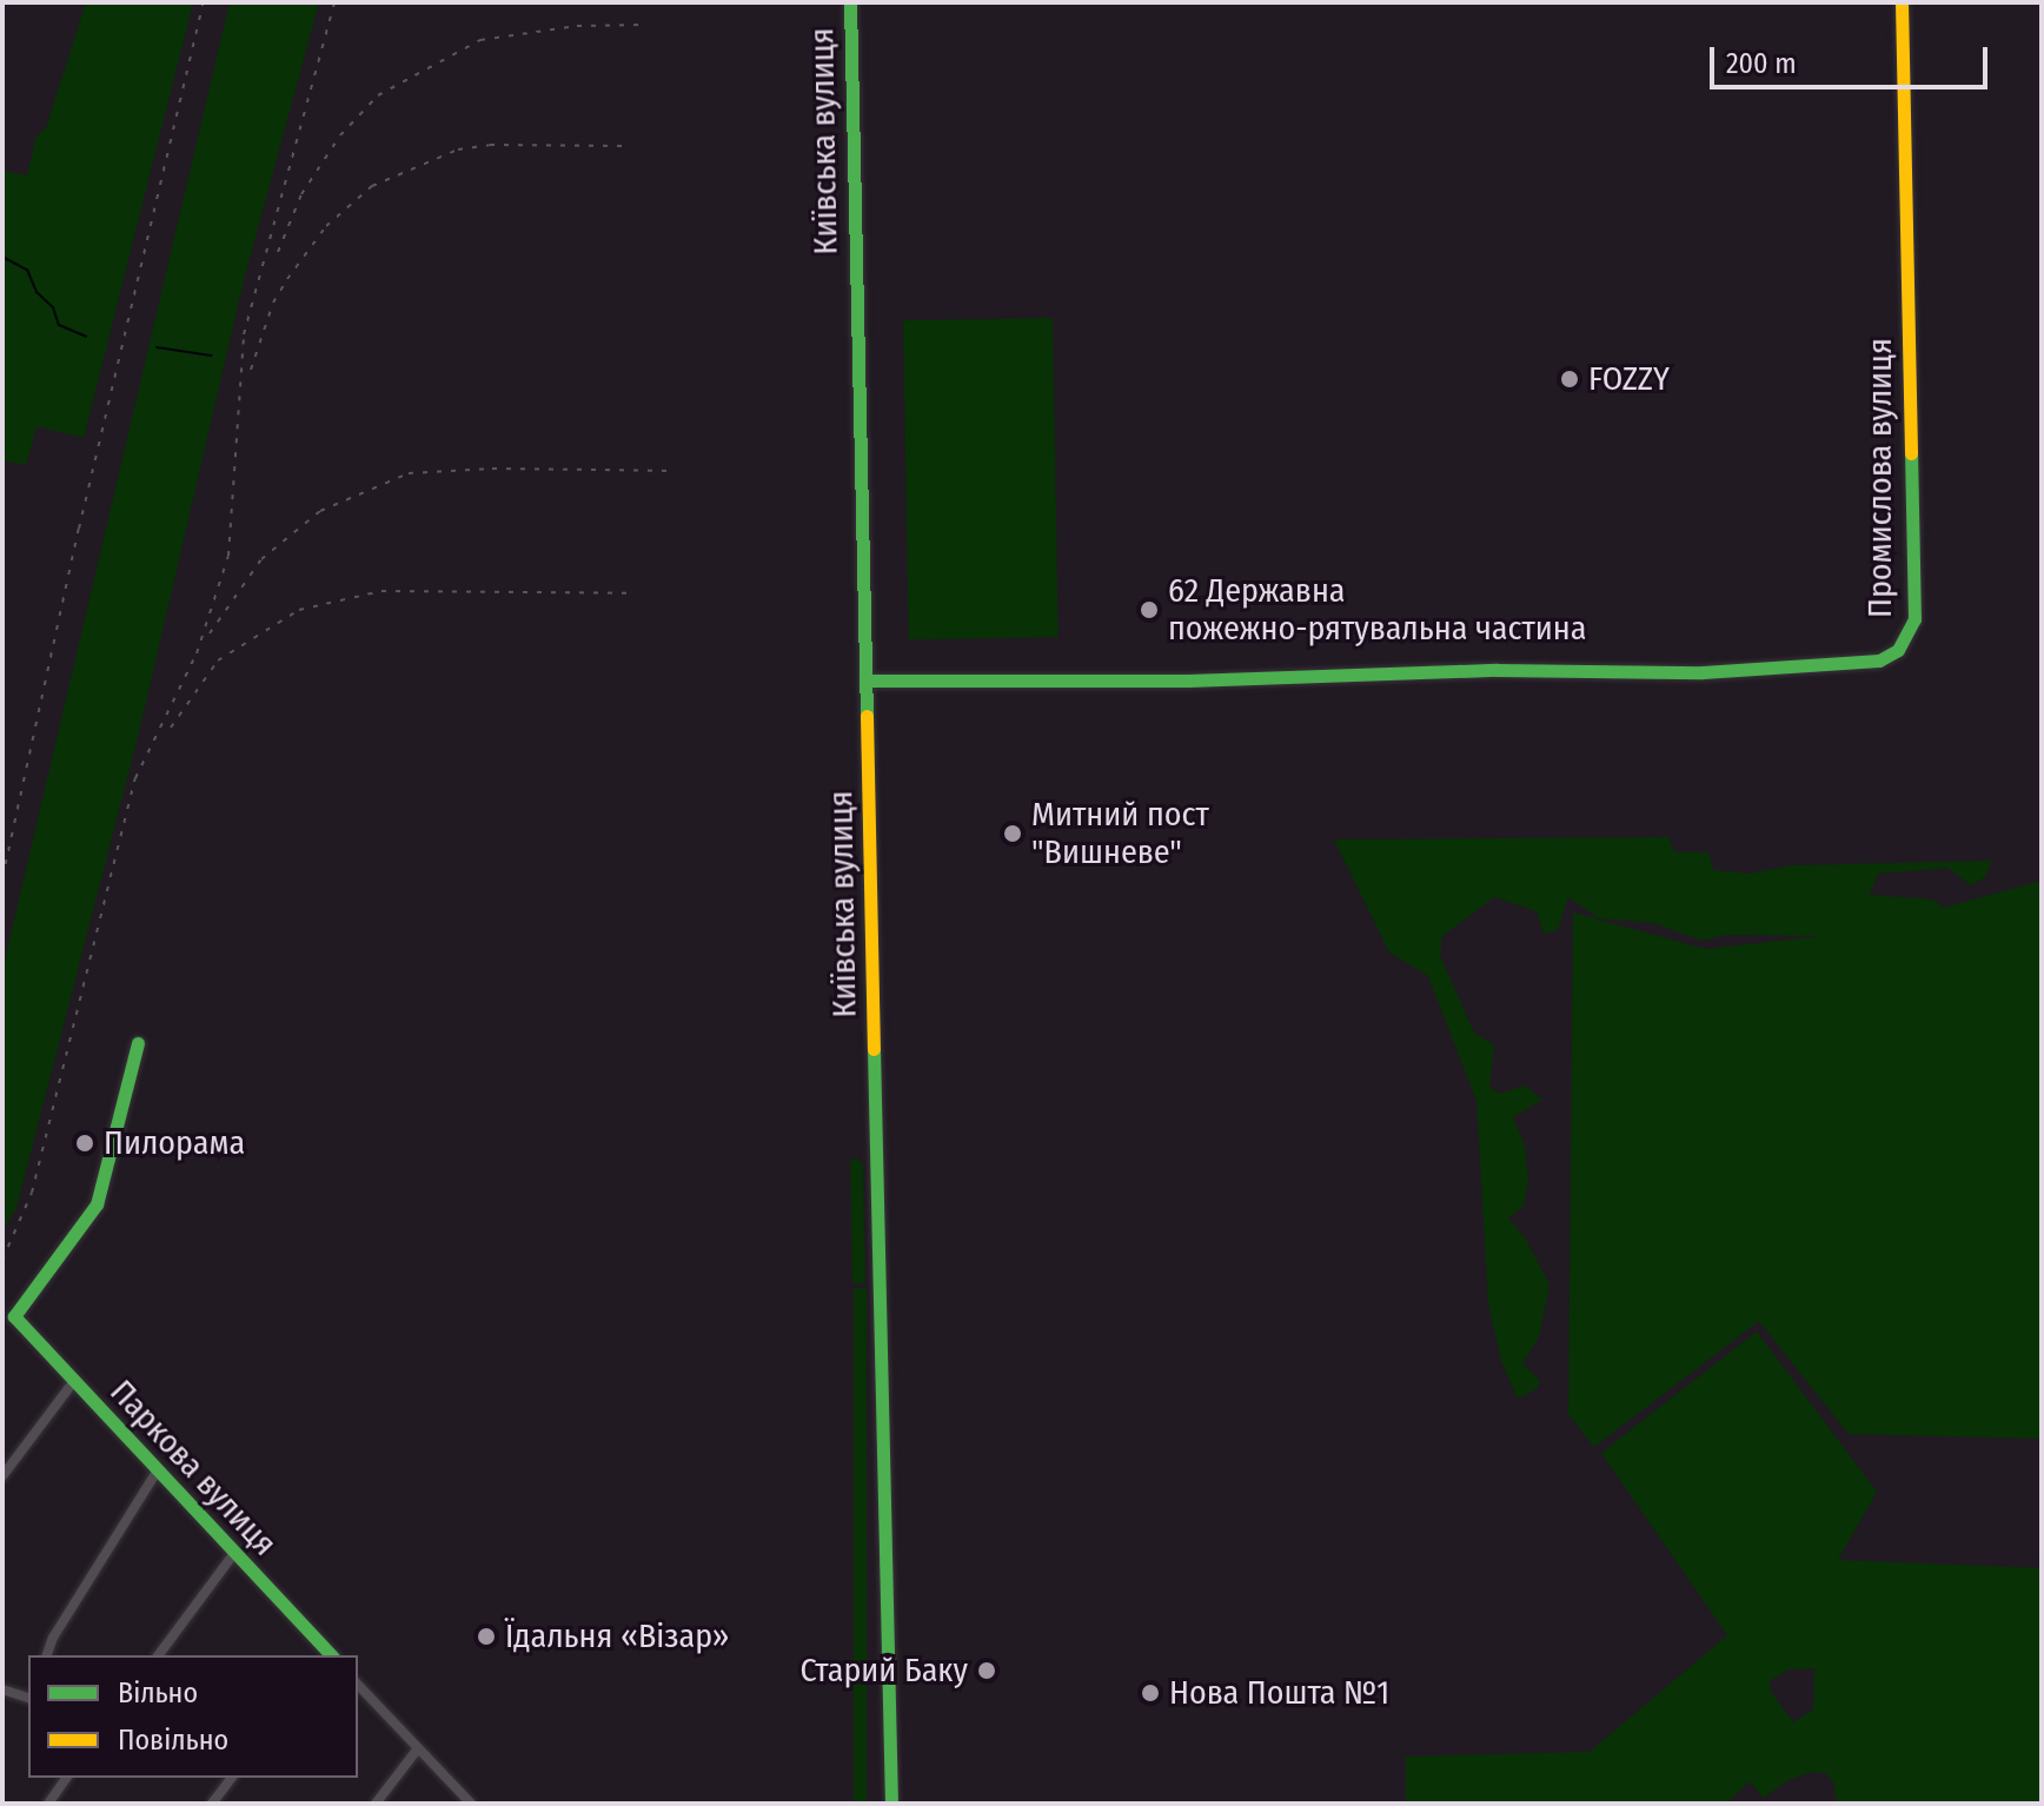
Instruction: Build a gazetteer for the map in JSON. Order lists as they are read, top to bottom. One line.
{"streets":{"street":["Київська вулиця","Промислова вулиця","Паркова вулиця"]},"crossings":[["Київська вулиця","Промислова вулиця"]],"places":["FOZZY","62 Державна пожежно-рятувальна частина","Митний пост \"Вишневе\"","Пилорама","Їдальня «Візар»","Старий Баку","Нова Пошта №1"],"legend":["Вільно","Повільно"],"scale_bar":"200 m"}
